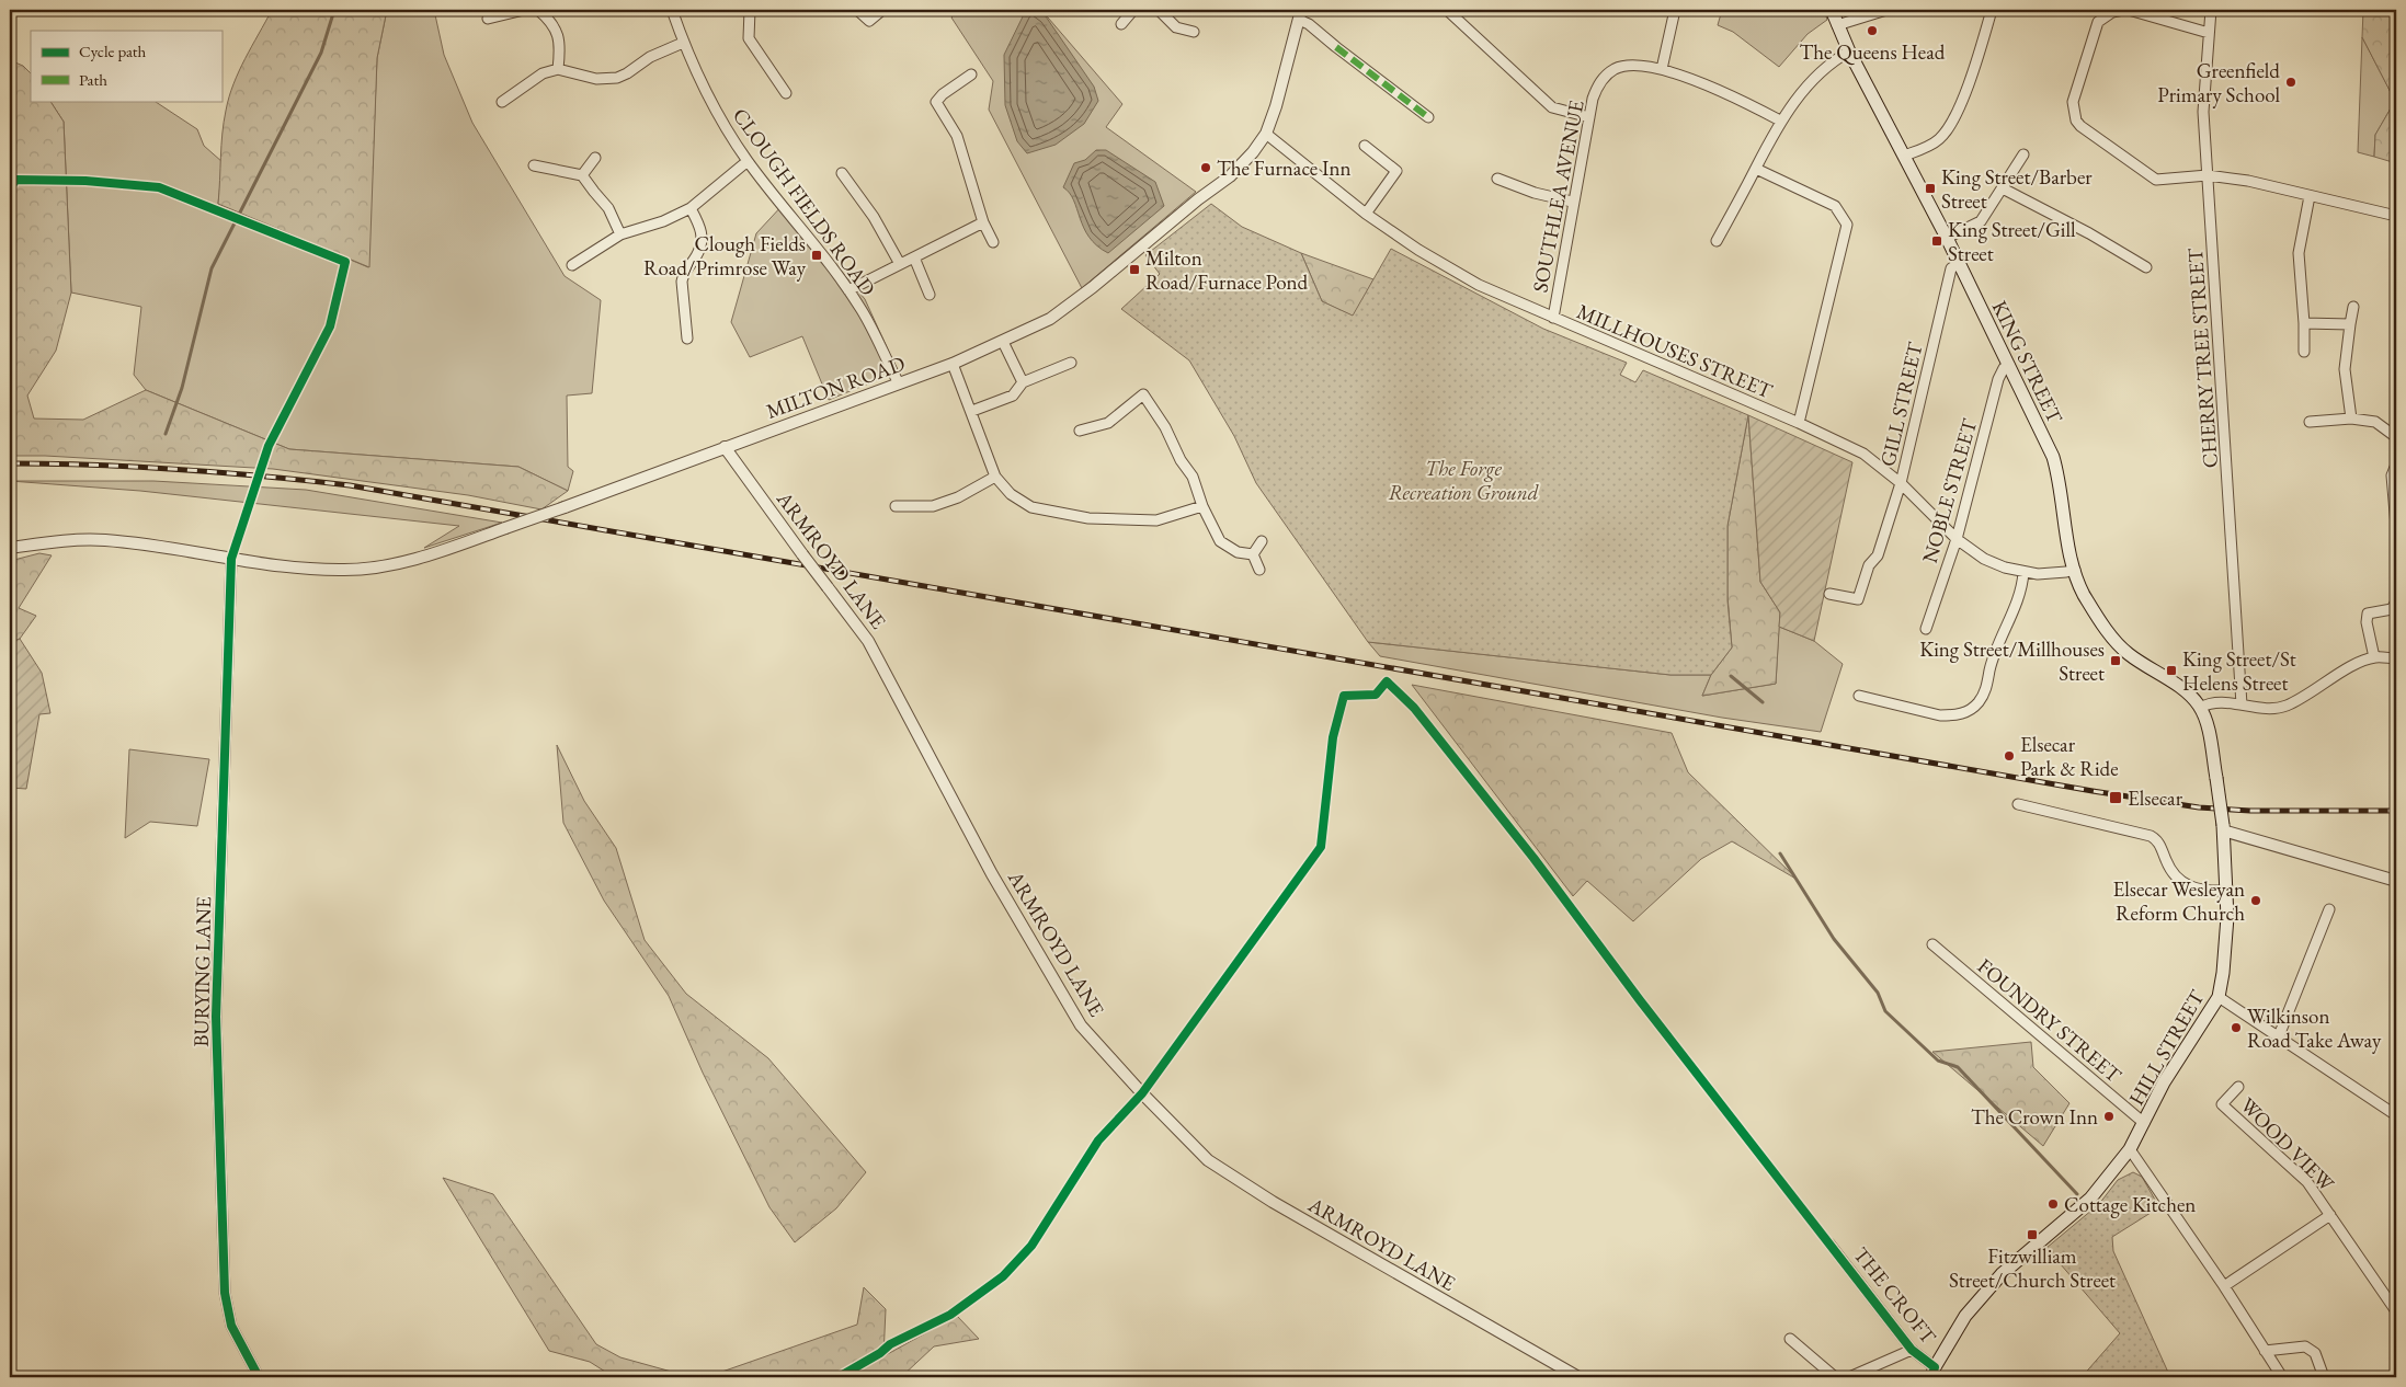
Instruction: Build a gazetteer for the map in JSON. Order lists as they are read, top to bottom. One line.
{"streets":{"main road":["KING STREET","HILL STREET"],"street":["SOUTHLEA AVENUE","CLOUGH FIELDS ROAD","MILLHOUSES STREET","CHERRY TREE STREET","MILTON ROAD","GILL STREET","NOBLE STREET","ARMROYD LANE","BURYING LANE","FOUNDRY STREET","WOOD VIEW","THE CROFT"]},"crossings":[["SOUTHLEA AVENUE","MILLHOUSES STREET"],["CLOUGH FIELDS ROAD","MILTON ROAD"],["MILLHOUSES STREET","KING STREET"],["MILLHOUSES STREET","MILTON ROAD"],["MILLHOUSES STREET","GILL STREET"],["MILLHOUSES STREET","NOBLE STREET"],["KING STREET","GILL STREET"],["KING STREET","NOBLE STREET"],["KING STREET","HILL STREET"],["MILTON ROAD","ARMROYD LANE"],["MILTON ROAD","BURYING LANE"],["FOUNDRY STREET","HILL STREET"],["HILL STREET","THE CROFT"]],"parks":["The Forge Recreation Ground"],"places":{"other":["The Queens Head","Greenfield Primary School","The Furnace Inn","Elsecar Park & Ride","Elsecar Wesleyan Reform Church","Wilkinson Road Take Away","The Crown Inn","Cottage Kitchen"],"transit":["King Street/Barber Street","King Street/Gill Street","Clough Fields Road/Primrose Way","Milton Road/Furnace Pond","King Street/Millhouses Street","King Street/St Helens Street","Elsecar","Fitzwilliam Street/Church Street"]},"legend":["Cycle path","Path"]}
